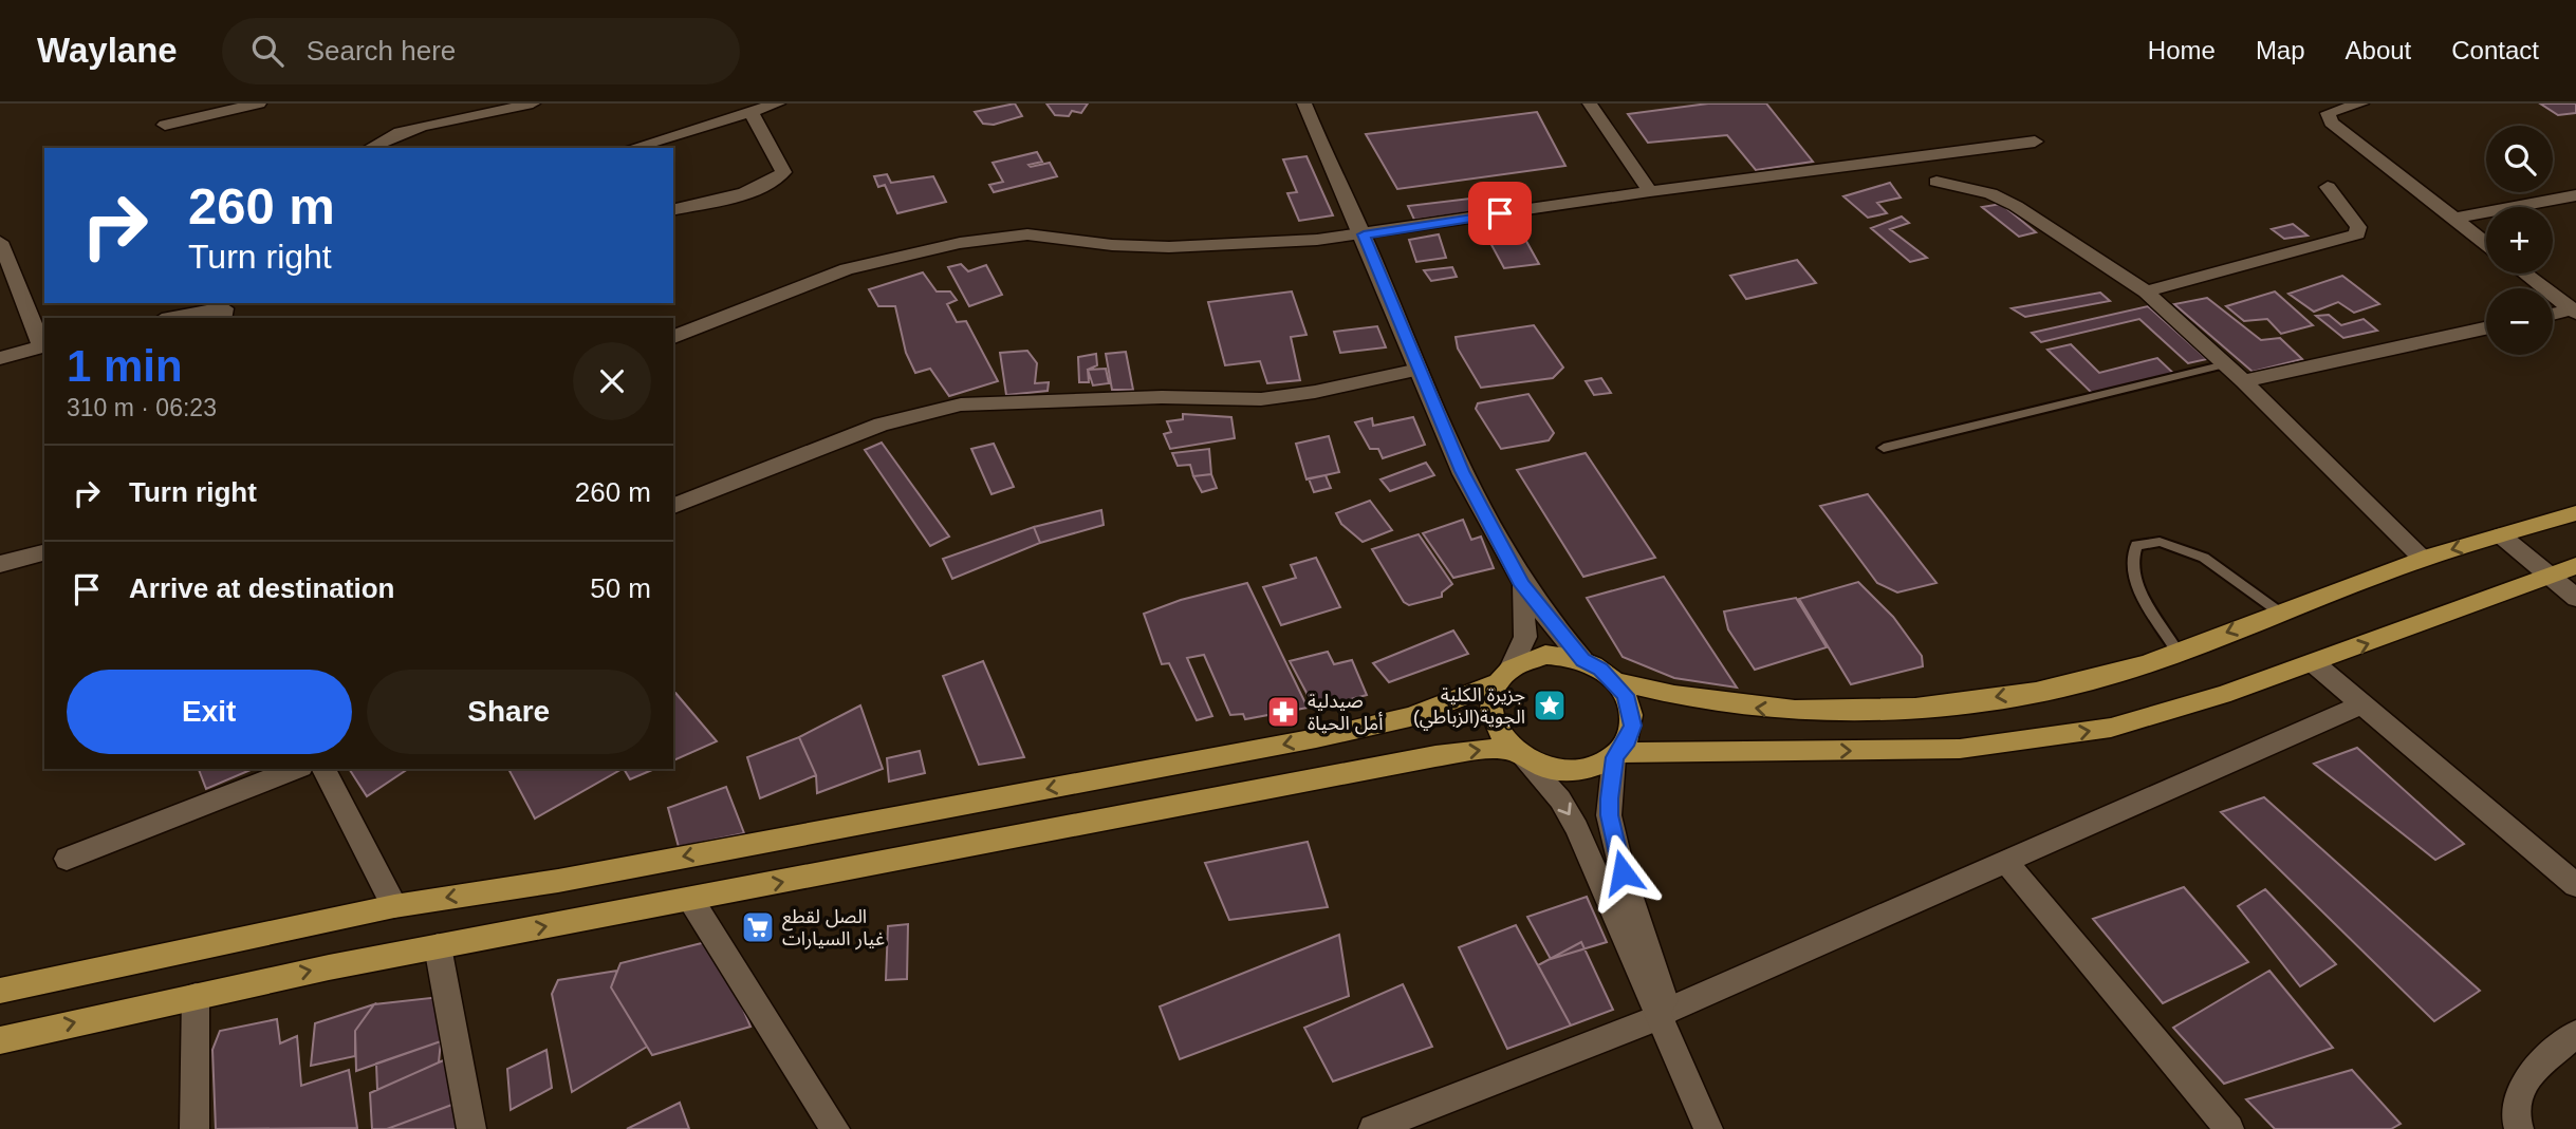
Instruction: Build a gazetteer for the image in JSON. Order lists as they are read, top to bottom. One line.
{"places":{"place":["جزيرة الكلية الجوية(الزباطي)"],"pharmacy":["صيدلية أمل الحياة"],"supermarket":["الصل لقطع غيار السيارات"]},"page":{"header":"Waylane","search":"Search here","nav":["Home","Map","About","Contact"],"map_buttons":["+","−"],"turn":["260 m","Turn right"],"heading":["1 min","310 m · 06:23"],"list":[{"name":"Turn right","value":"260 m"},{"name":"Arrive at destination","value":"50 m"}],"buttons":["Exit","Share"]}}
